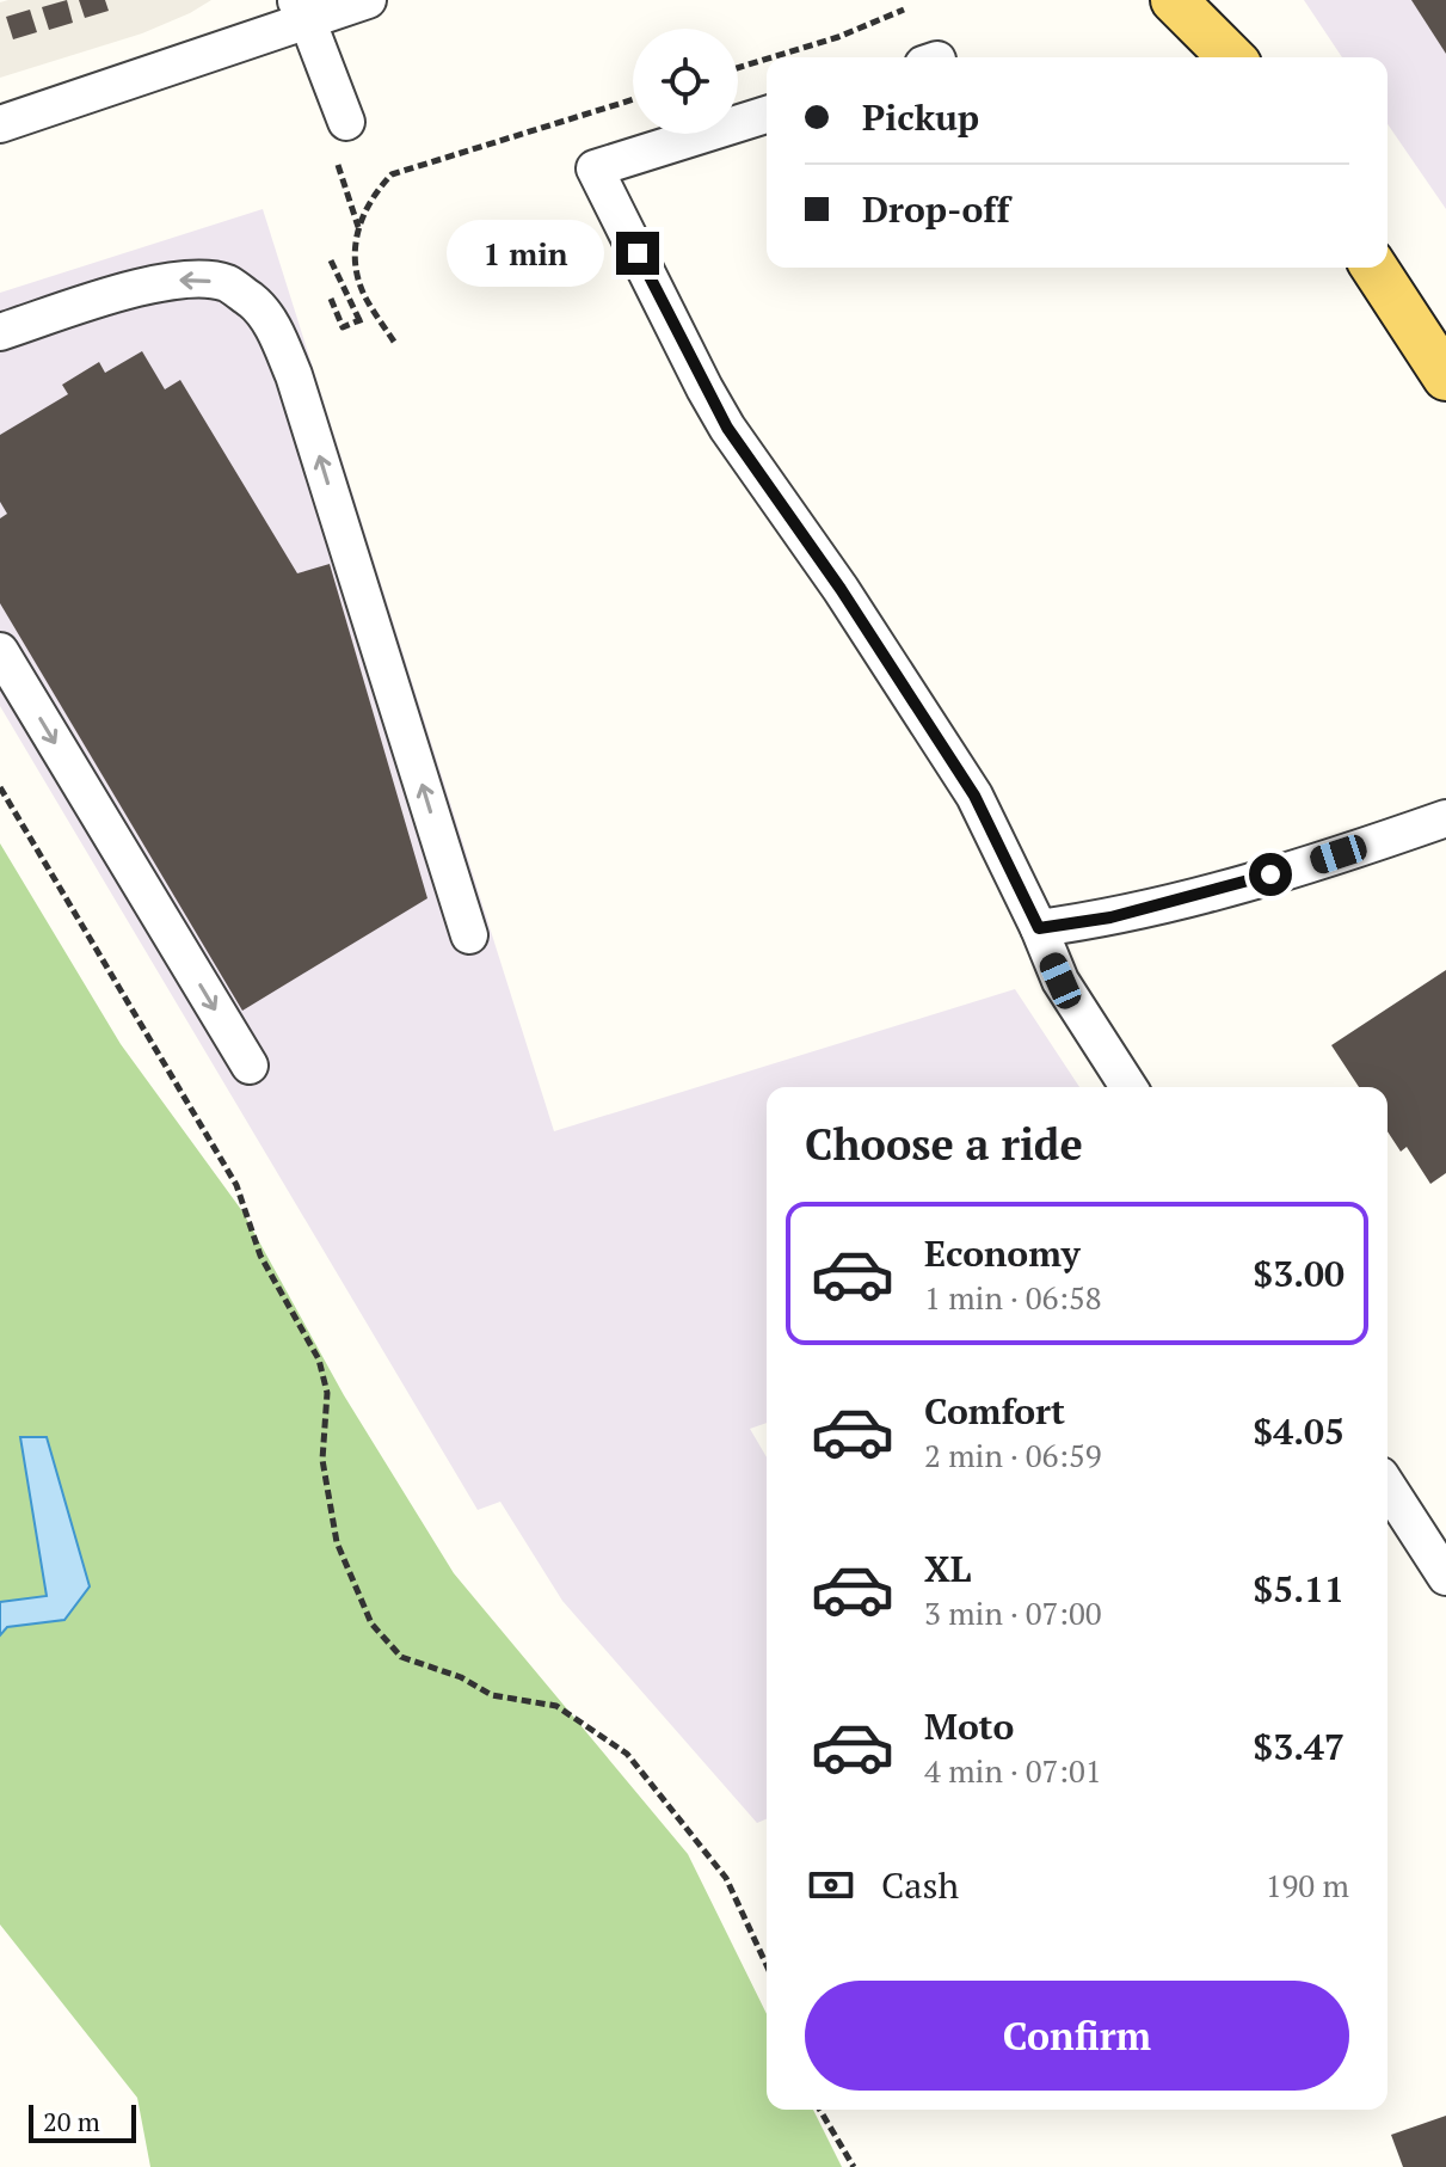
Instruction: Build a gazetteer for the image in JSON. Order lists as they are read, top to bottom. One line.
{"scale_bar":"20 m","page":{"banner":["Pickup","Drop-off"],"bubble":"1 min","heading":"Choose a ride","list":[{"name":"Economy","note":"1 min · 06:58","value":"$3.00"},{"name":"Comfort","note":"2 min · 06:59","value":"$4.05"},{"name":"XL","note":"3 min · 07:00","value":"$5.11"},{"name":"Moto","note":"4 min · 07:01","value":"$3.47"}],"pay":["Cash","190 m"],"buttons":"Confirm","scale":"20 m"}}
